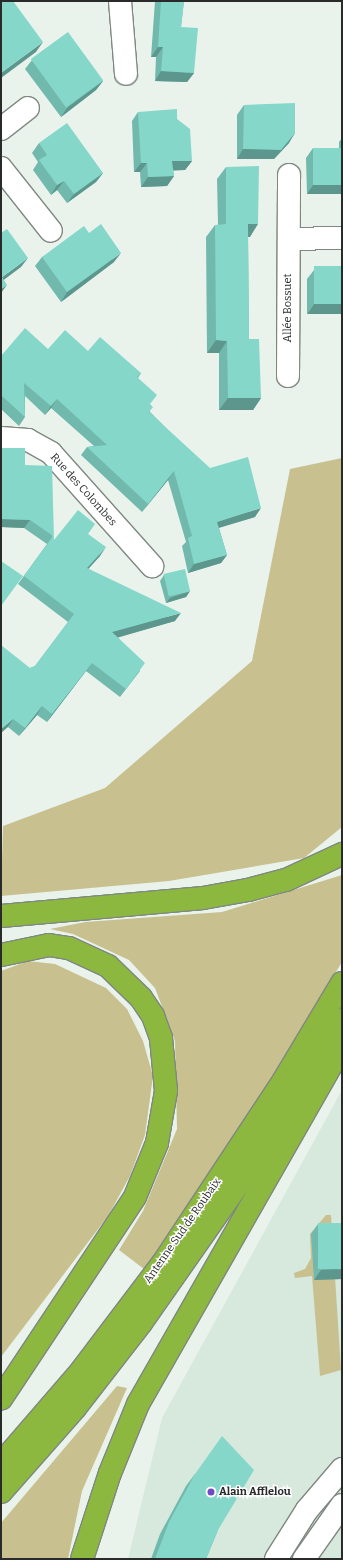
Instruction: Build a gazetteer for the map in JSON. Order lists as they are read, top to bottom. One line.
{"streets":{"highway":["Antenne Sud de Roubaix"],"street":["Allée Bossuet","Rue des Colombes"]},"places":["Alain Afflelou"]}
